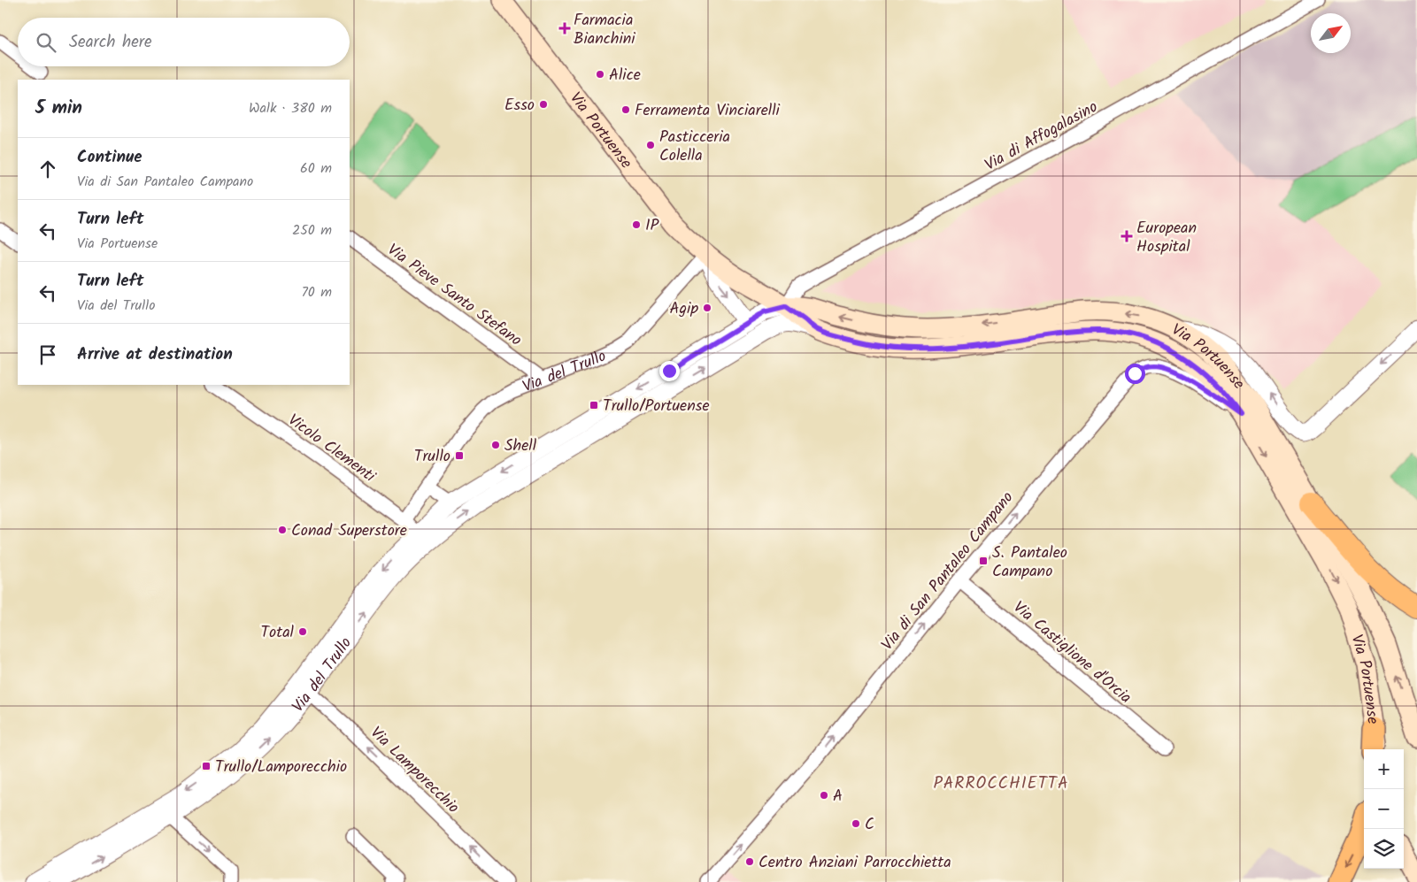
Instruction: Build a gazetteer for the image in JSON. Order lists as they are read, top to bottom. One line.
{"streets":{"main road":["Via Portuense"],"street":["Via di Affogalasino","Via Pieve Santo Stefano","Via del Trullo","Vicolo Clementi","Via di San Pantaleo Campano","Via Castiglione d'Orcia","Via Lamporecchio"]},"crossings":[["Via Portuense","Via di Affogalasino"],["Via Portuense","Via del Trullo"],["Via Portuense","Via di San Pantaleo Campano"],["Via di Affogalasino","Via del Trullo"],["Via Pieve Santo Stefano","Via del Trullo"],["Via del Trullo","Vicolo Clementi"],["Via del Trullo","Via Lamporecchio"],["Via di San Pantaleo Campano","Via Castiglione d'Orcia"]],"one_way":["Via di San Pantaleo Campano","Via Lamporecchio"],"districts":["PARROCCHIETTA"],"places":{"health":["Farmacia Bianchini","European Hospital"],"other":["Alice","Esso","Ferramenta Vinciarelli","Pasticceria Colella","IP","Agip","Shell","Conad Superstore","Total","A","C","Centro Anziani Parrocchietta"],"transit":["Trullo/Portuense","Trullo","S. Pantaleo Campano","Trullo/Lamporecchio"]},"north":"top right","page":{"search":"Search here","heading":["5 min","Walk · 380 m"],"list":[["Continue","Via di San Pantaleo Campano","60 m"],["Turn left","Via Portuense","250 m"],["Turn left","Via del Trullo","70 m"],"Arrive at destination"],"map_buttons":["+","−"]}}
